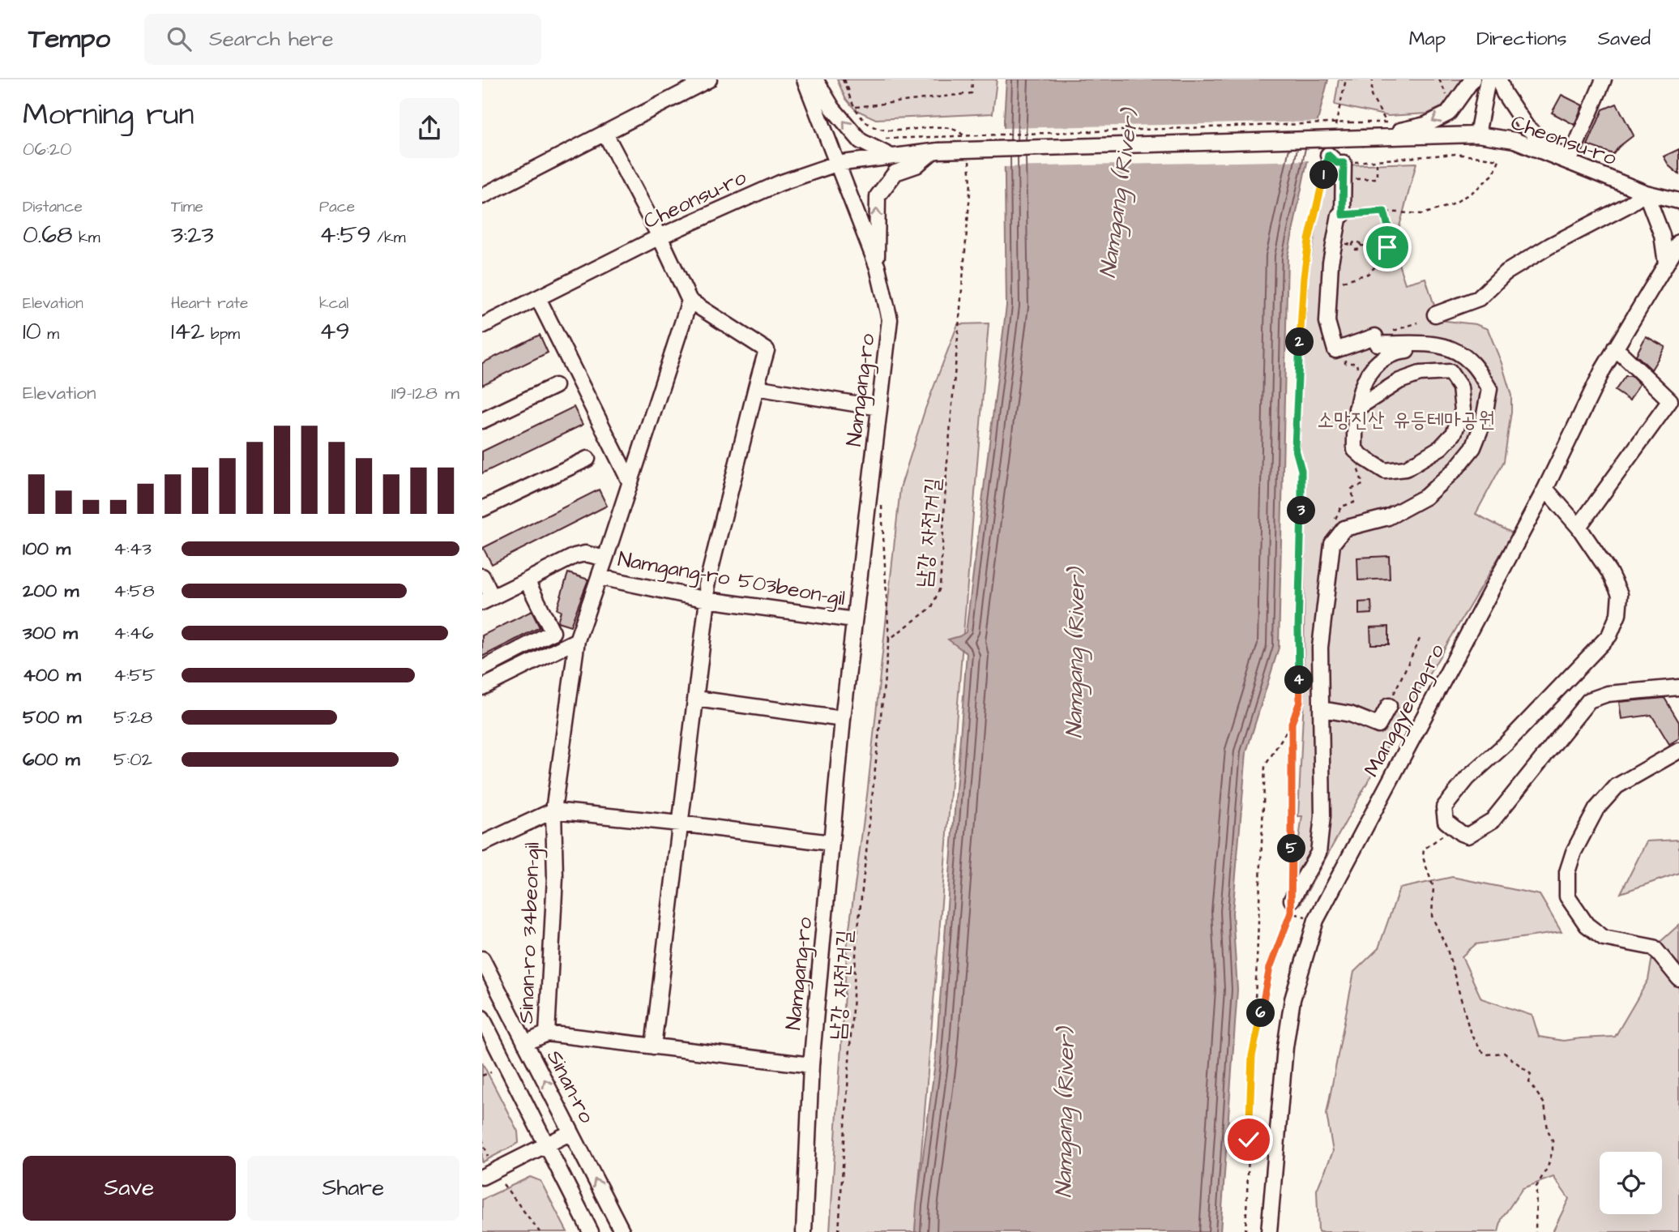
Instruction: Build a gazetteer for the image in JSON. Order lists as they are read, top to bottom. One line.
{"streets":{"street":["Cheonsu-ro","Namgang-ro","Namgang-ro 503beon-gil","Manggyeong-ro","Sinan-ro 34beon-gil","Sinan-ro"],"path":["남강 자전거길"]},"crossings":[["Cheonsu-ro","Namgang-ro"],["Namgang-ro","Namgang-ro 503beon-gil"],["Namgang-ro 503beon-gil","Sinan-ro 34beon-gil"],["Sinan-ro 34beon-gil","Sinan-ro"]],"water":["Namgang (River)"],"parks":["소망진산 유등테마공원"],"page":{"header":"Tempo","search":"Search here","nav":["Map","Directions","Saved"],"heading":["Morning run","06:20"],"pins":["1","2","3","4","5","6"],"stats":[["Distance","0.68 km"],["Time","3:23"],["Pace","4:59 /km"],["Elevation","10 m"],["Heart rate","142 bpm"],["kcal","49"]],"chart":["Elevation","119–128 m"],"list":[{"name":"100 m","note":"4:43"},{"name":"200 m","note":"4:58"},{"name":"300 m","note":"4:46"},{"name":"400 m","note":"4:55"},{"name":"500 m","note":"5:28"},{"name":"600 m","note":"5:02"}],"buttons":["Save","Share"]}}
